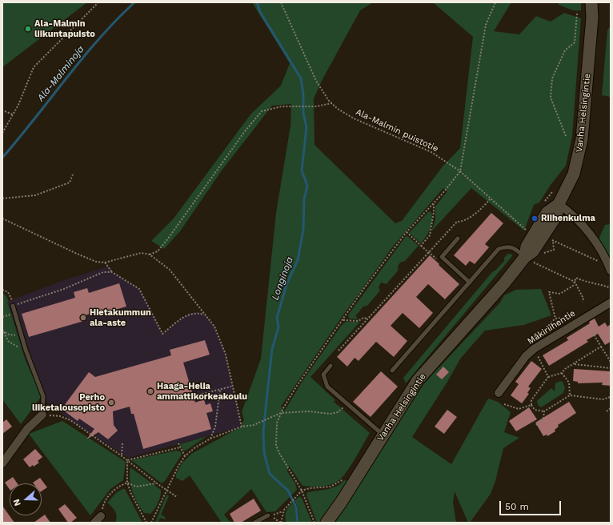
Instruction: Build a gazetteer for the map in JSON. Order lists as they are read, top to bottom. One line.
{"streets":{"main road":["Vanha Helsingintie"],"street":["Mäkiriihentie"],"path":["Ala-Malmin puistotie"]},"water":["Ala-Malminoja","Longinoja"],"places":["Ala-Malmin liikuntapuisto","Riihenkulma","Hietakummun ala-aste","Haaga-Helia ammattikorkeakoulu","Perho liiketalousopisto"],"scale_bar":"50 m","north":"left"}
